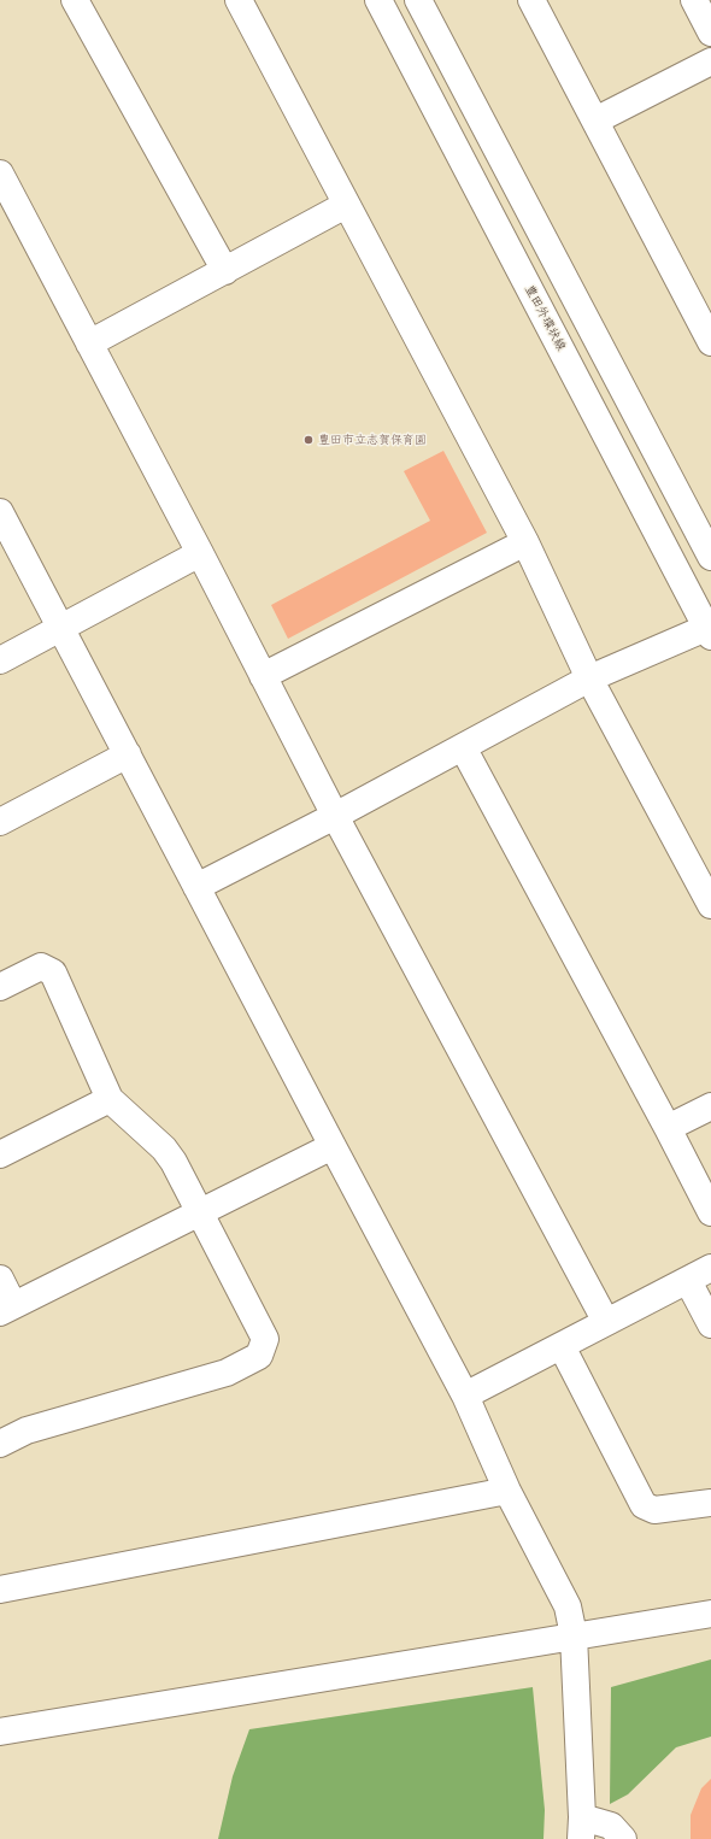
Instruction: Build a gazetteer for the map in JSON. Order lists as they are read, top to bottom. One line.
{"streets":{"street":["豊田外環状線"]},"places":["豊田市立志賀保育園"]}
